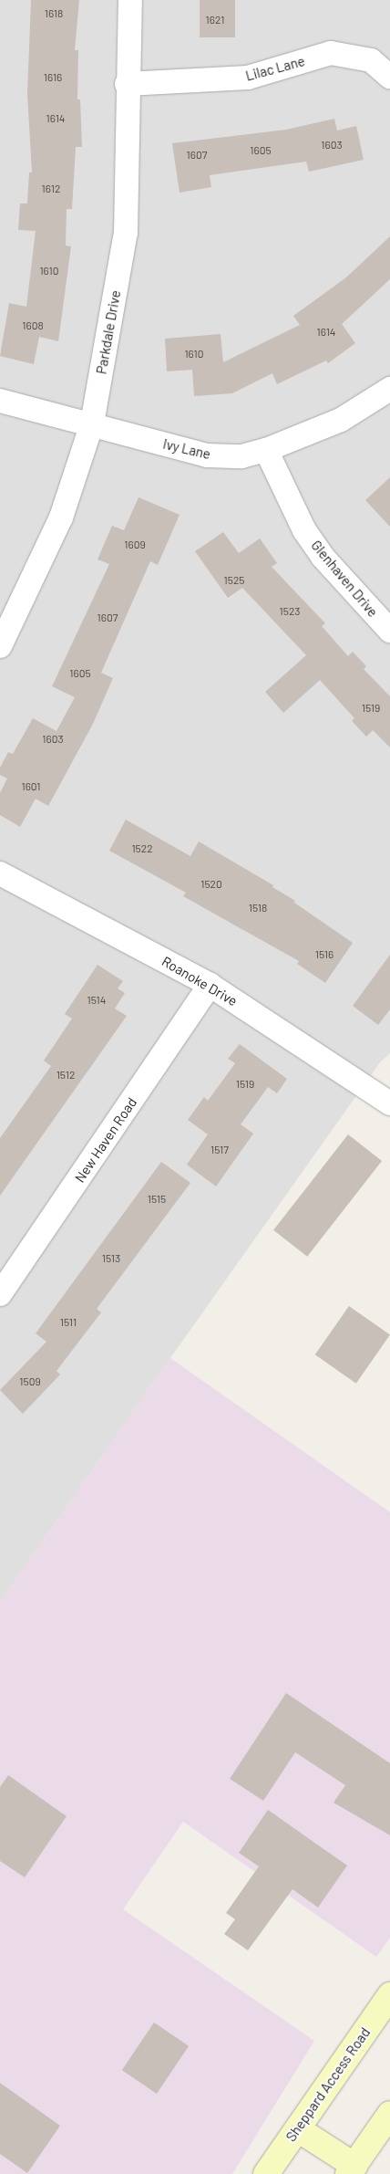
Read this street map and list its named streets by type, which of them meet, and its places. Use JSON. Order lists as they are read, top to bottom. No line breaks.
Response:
{"streets":{"main road":["Sheppard Access Road"],"street":["Lilac Lane","Parkdale Drive","Ivy Lane","Glenhaven Drive","Roanoke Drive","New Haven Road"]},"crossings":[["Lilac Lane","Parkdale Drive"],["Parkdale Drive","Ivy Lane"],["Ivy Lane","Glenhaven Drive"],["Roanoke Drive","New Haven Road"]],"house_numbers":["1618","1621","1616","1614","1603","1605","1607","1612","1610","1608","1614","1610","1609","1525","1523","1607","1605","1519","1603","1601","1522","1520","1518","1516","1514","1512","1519","1517","1515","1513","1511","1509"]}
